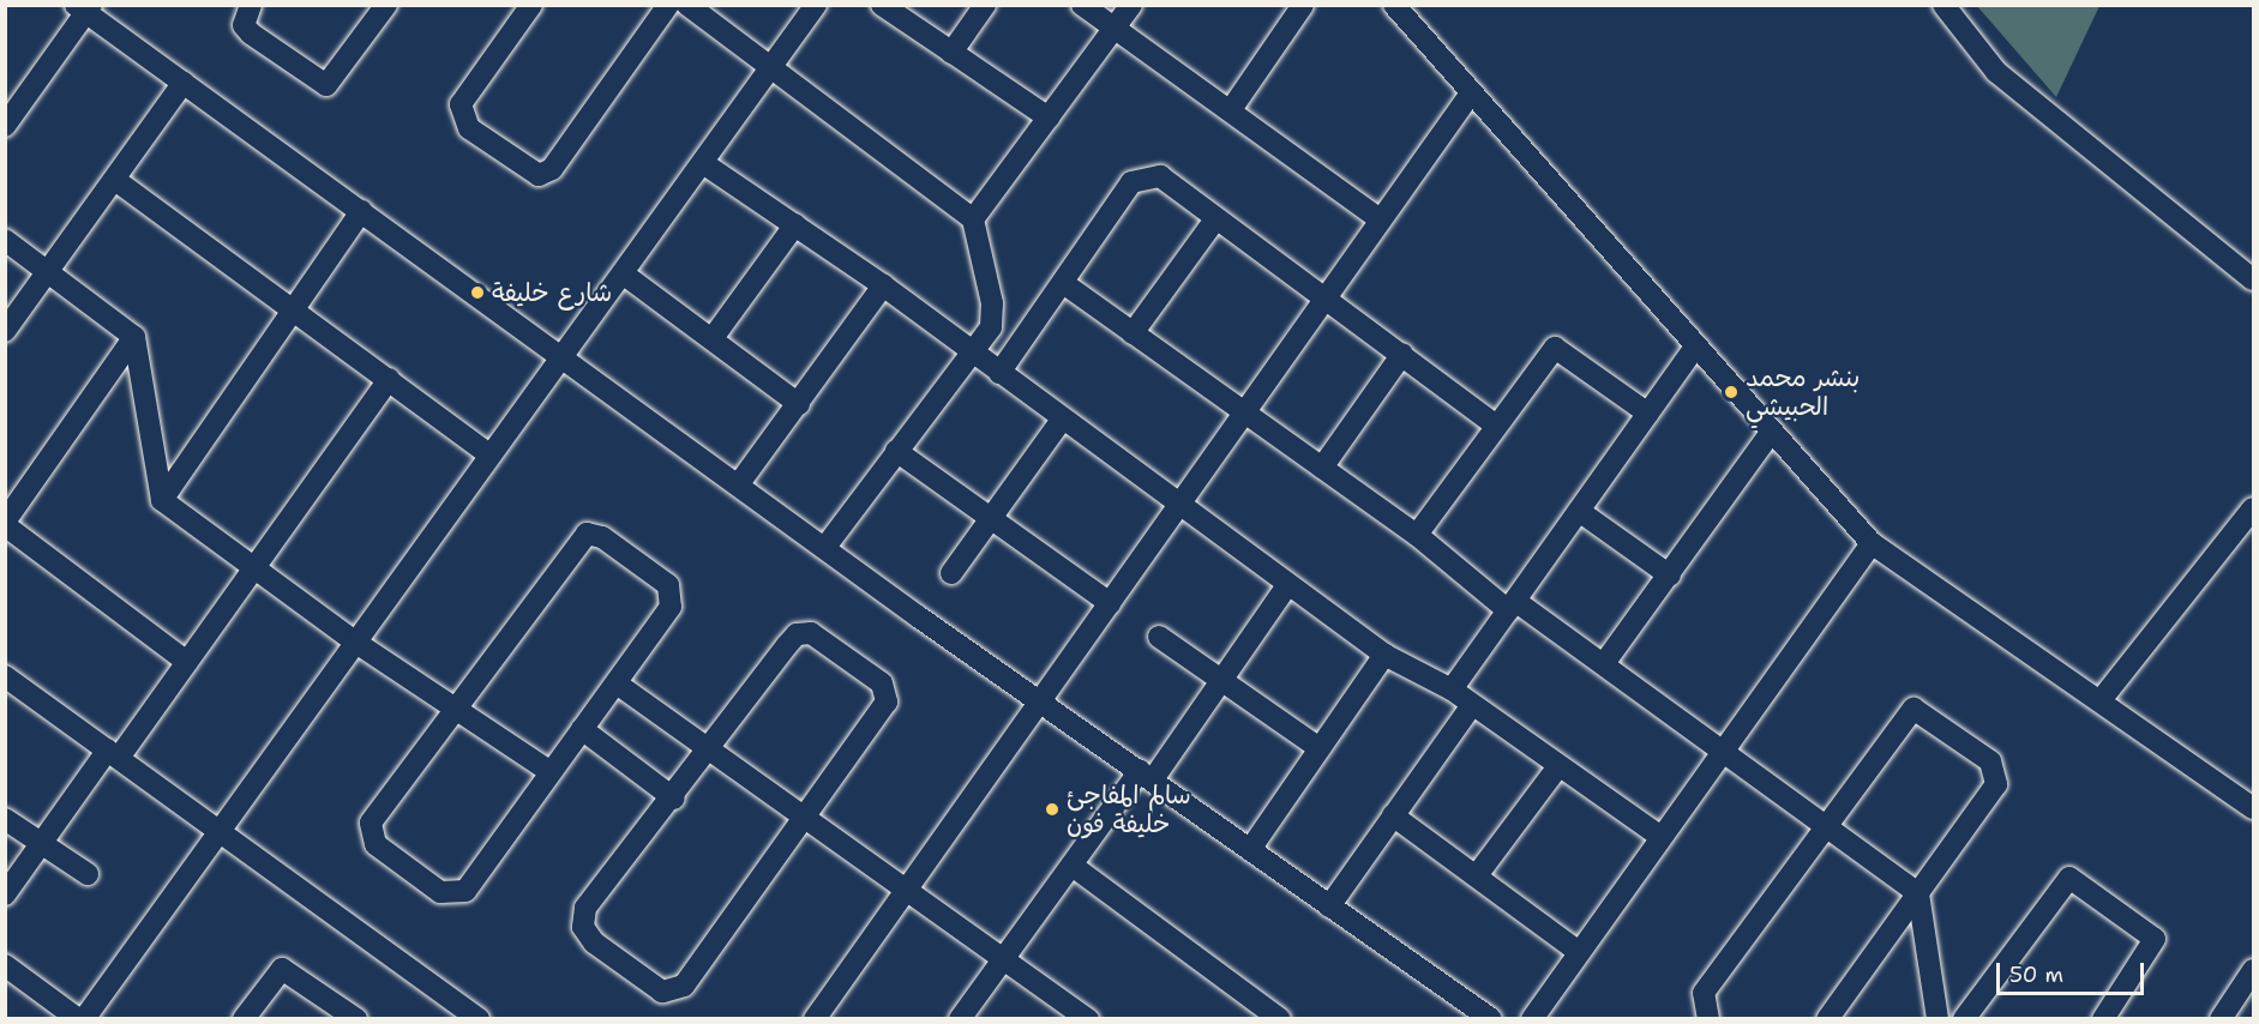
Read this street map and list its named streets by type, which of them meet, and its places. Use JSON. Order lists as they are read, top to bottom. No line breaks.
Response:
{"places":["شارع خليفة","بنشر محمد الحبيشي","سالم المفاجئ خليفة فون"],"scale_bar":"50 m"}
